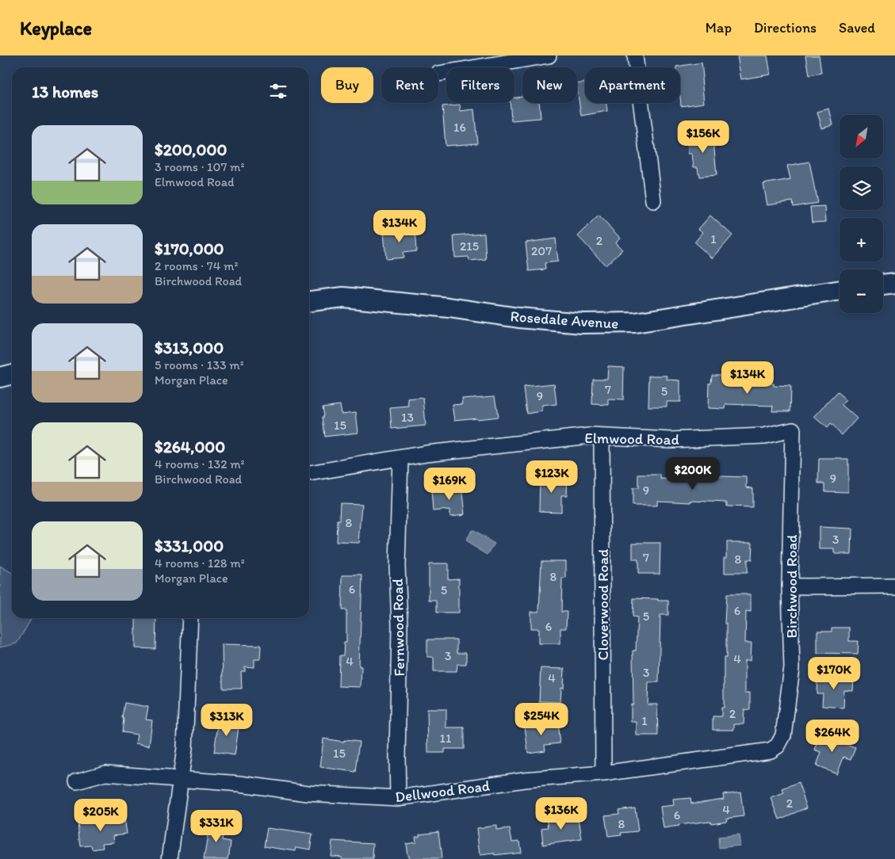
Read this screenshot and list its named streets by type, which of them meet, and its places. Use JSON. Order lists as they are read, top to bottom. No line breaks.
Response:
{"streets":{"street":["Rosedale Avenue","Elmwood Road","Birchwood Road","Cloverwood Road","Fernwood Road","Dellwood Road"]},"crossings":[["Elmwood Road","Birchwood Road"],["Elmwood Road","Cloverwood Road"],["Elmwood Road","Fernwood Road"],["Birchwood Road","Dellwood Road"],["Cloverwood Road","Dellwood Road"],["Fernwood Road","Dellwood Road"]],"house_numbers":["16","1","2","215","207","7","5","9","13","15","9","9","8","3","7","8","8","6","5","6","5","6","3","4","4","3","4","2","1","11","15","2","4","6","8"],"north":"bottom left","page":{"header":"Keyplace","nav":["Map","Directions","Saved"],"chip":["Buy","Rent","Filters","New","Apartment"],"heading":"13 homes","map_buttons":["+","−"],"list":[{"name":"$200,000","note":"3 rooms · 107 m² · Elmwood Road"},{"name":"$170,000","note":"2 rooms · 74 m² · Birchwood Road"},{"name":"$313,000","note":"5 rooms · 133 m² · Morgan Place"},{"name":"$264,000","note":"4 rooms · 132 m² · Birchwood Road"},{"name":"$331,000","note":"4 rooms · 128 m² · Morgan Place"}],"price":["$156K","$134K","$134K","$200K","$123K","$169K","$170K","$254K","$313K","$264K","$136K","$205K","$331K"]}}
